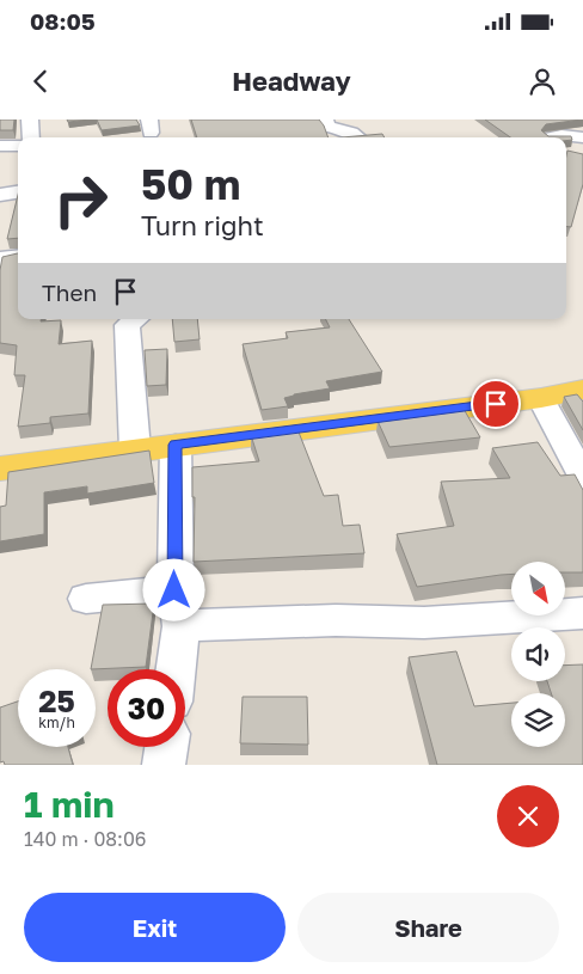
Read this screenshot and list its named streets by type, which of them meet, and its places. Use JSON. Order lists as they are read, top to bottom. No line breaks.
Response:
{"north":"bottom right","page":{"status":"08:05","header":"Headway","turn":["50 m","Turn right"],"then":"Then","speed":"25 km/h","limit":"30","heading":["1 min","140 m · 08:06"],"buttons":["Exit","Share"]}}
